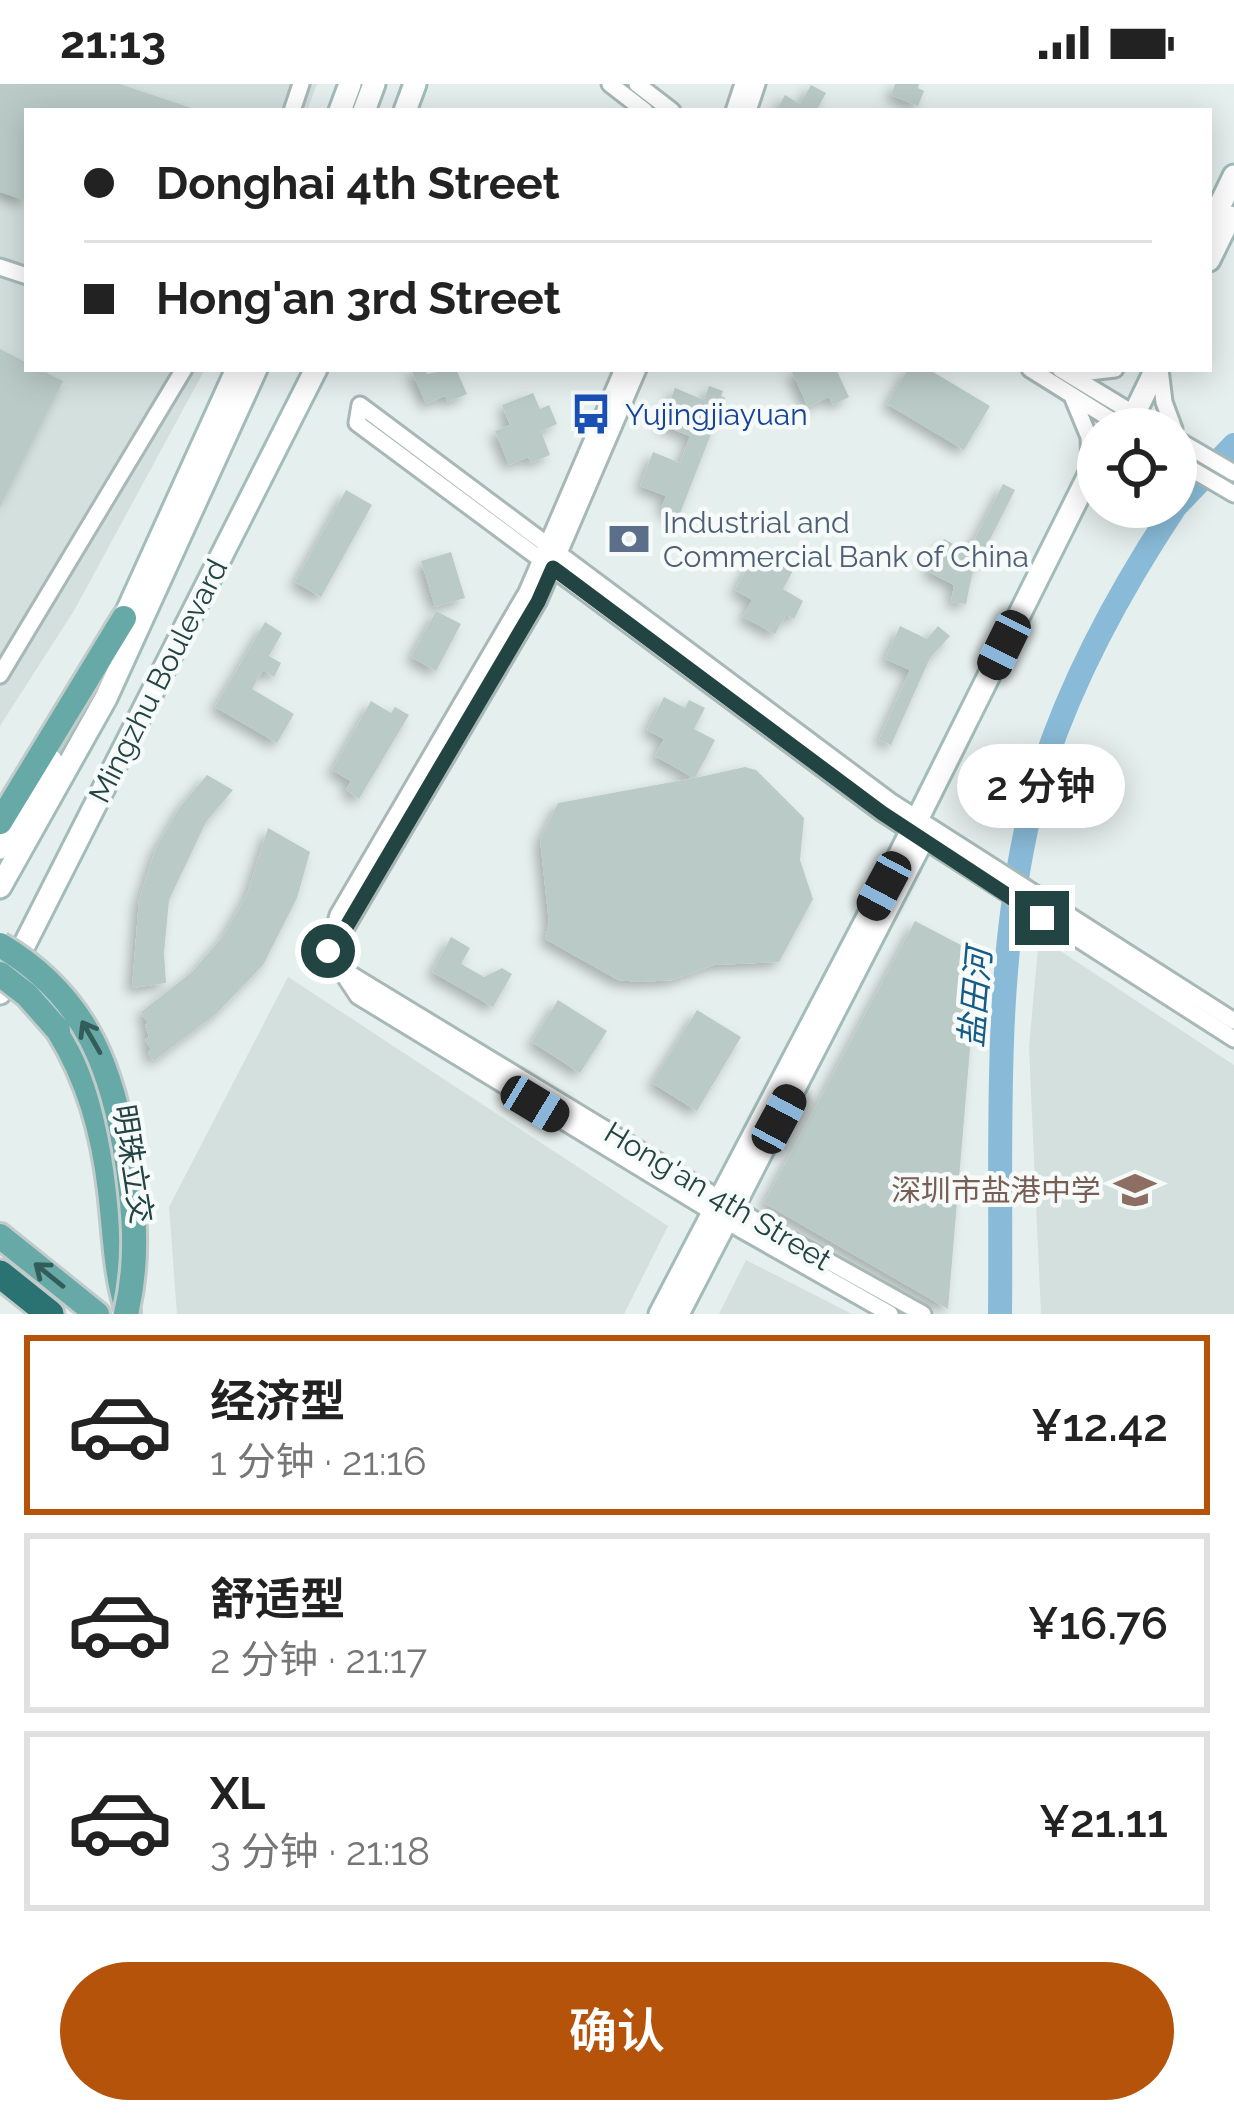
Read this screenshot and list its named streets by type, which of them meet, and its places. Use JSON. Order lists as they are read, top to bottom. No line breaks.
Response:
{"streets":{"main road":["明珠立交"],"street":["Mingzhu Boulevard","Hong'an 4th Street"]},"water":["盐田河"],"places":{"bus stop":["Yujingjiayuan"],"bank":["Industrial and Commercial Bank of China"],"school or university":["深圳市盐港中学"]},"page":{"status":"21:13","banner":["Donghai 4th Street","Hong'an 3rd Street"],"bubble":"2 分钟","list":[{"name":"经济型","note":"1 分钟 · 21:16","value":"¥12.42"},{"name":"舒适型","note":"2 分钟 · 21:17","value":"¥16.76"},{"name":"XL","note":"3 分钟 · 21:18","value":"¥21.11"}],"buttons":"确认"}}
